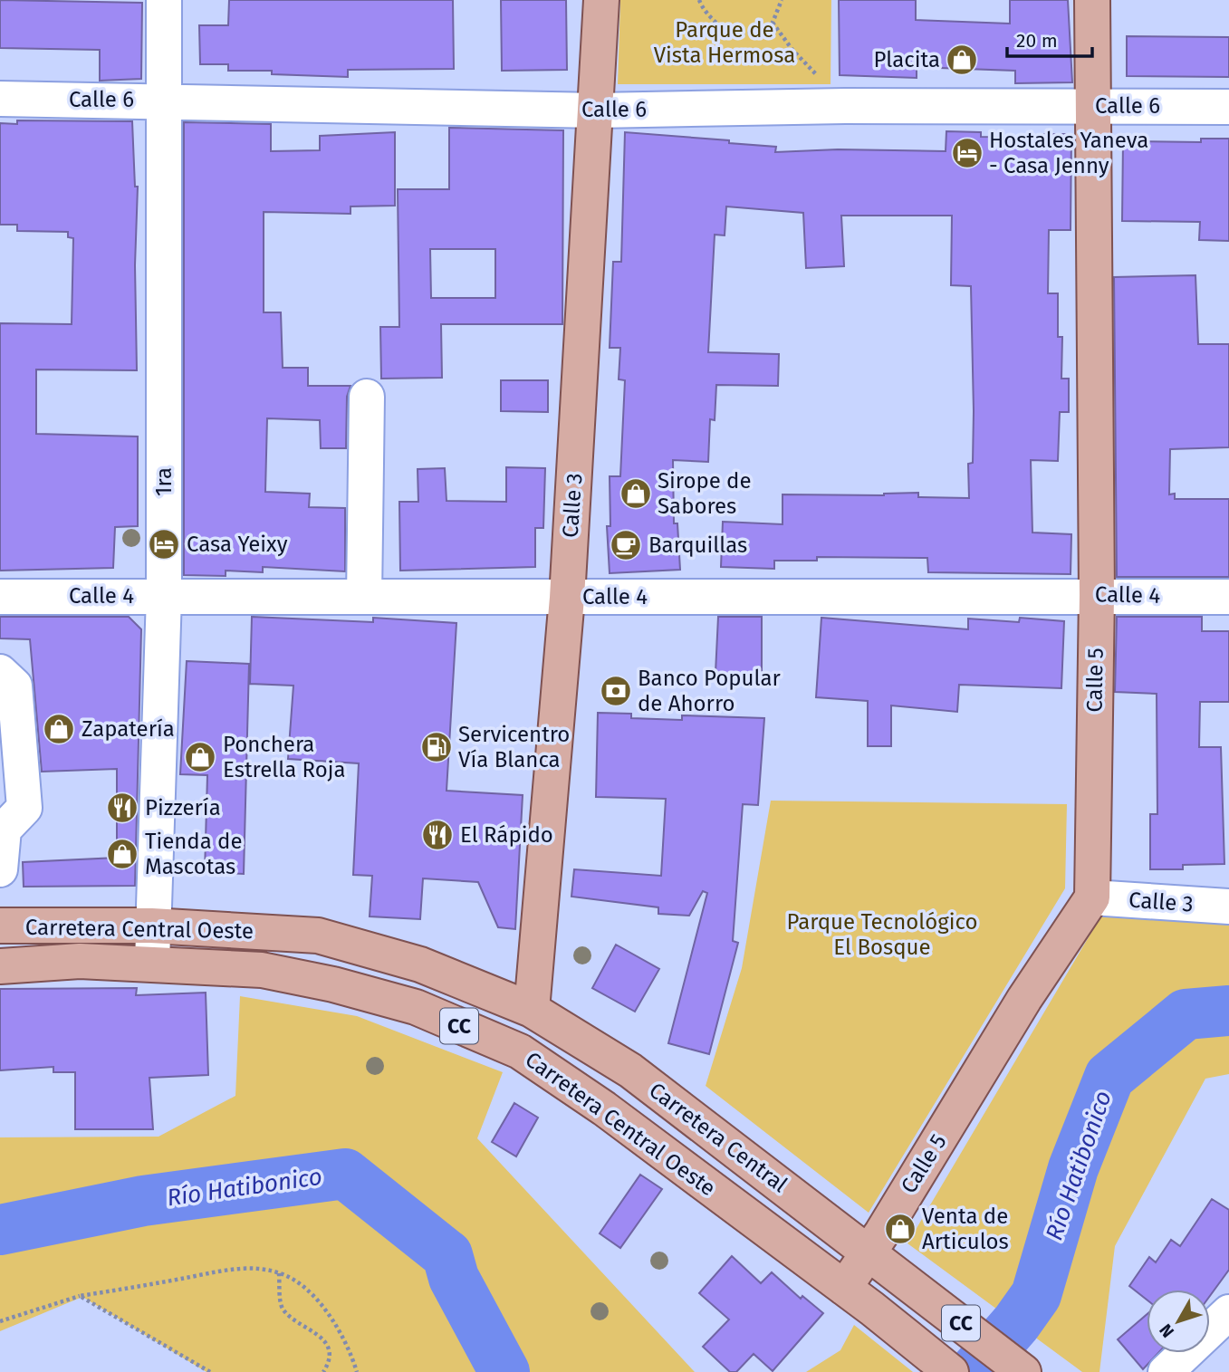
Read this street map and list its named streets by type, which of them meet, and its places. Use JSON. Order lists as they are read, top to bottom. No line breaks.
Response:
{"streets":{"main road":["Calle 3","Calle 5","Carretera Central Oeste","CC","Carretera Central"],"street":["Calle 6","1ra","Calle 4"]},"crossings":[["Calle 6","1ra"],["Calle 6","Calle 3"],["Calle 6","Calle 5"],["1ra","Calle 4"],["1ra","Carretera Central Oeste"],["Calle 3","Calle 4"],["Calle 3","Calle 5"],["Calle 3","Carretera Central Oeste"],["Calle 3","Carretera Central"],["Calle 4","Calle 5"],["Calle 5","Carretera Central Oeste"],["Calle 5","CC"],["Calle 5","Carretera Central"],["Carretera Central Oeste","CC"],["Carretera Central Oeste","Carretera Central"]],"water":["Río Hatibonico"],"parks":["Parque de Vista Hermosa","Parque Tecnológico El Bosque"],"places":{"shop":["Placita","Sirope de Sabores","Zapatería","Ponchera Estrella Roja","Tienda de Mascotas","Venta de Articulos"],"hotel":["Hostales Yaneva - Casa Jenny","Casa Yeixy"],"cafe":["Barquillas"],"bank":["Banco Popular de Ahorro"],"fuel station":["Servicentro Vía Blanca"],"restaurant":["Pizzería","El Rápido"]},"scale_bar":"20 m","north":"bottom left"}
